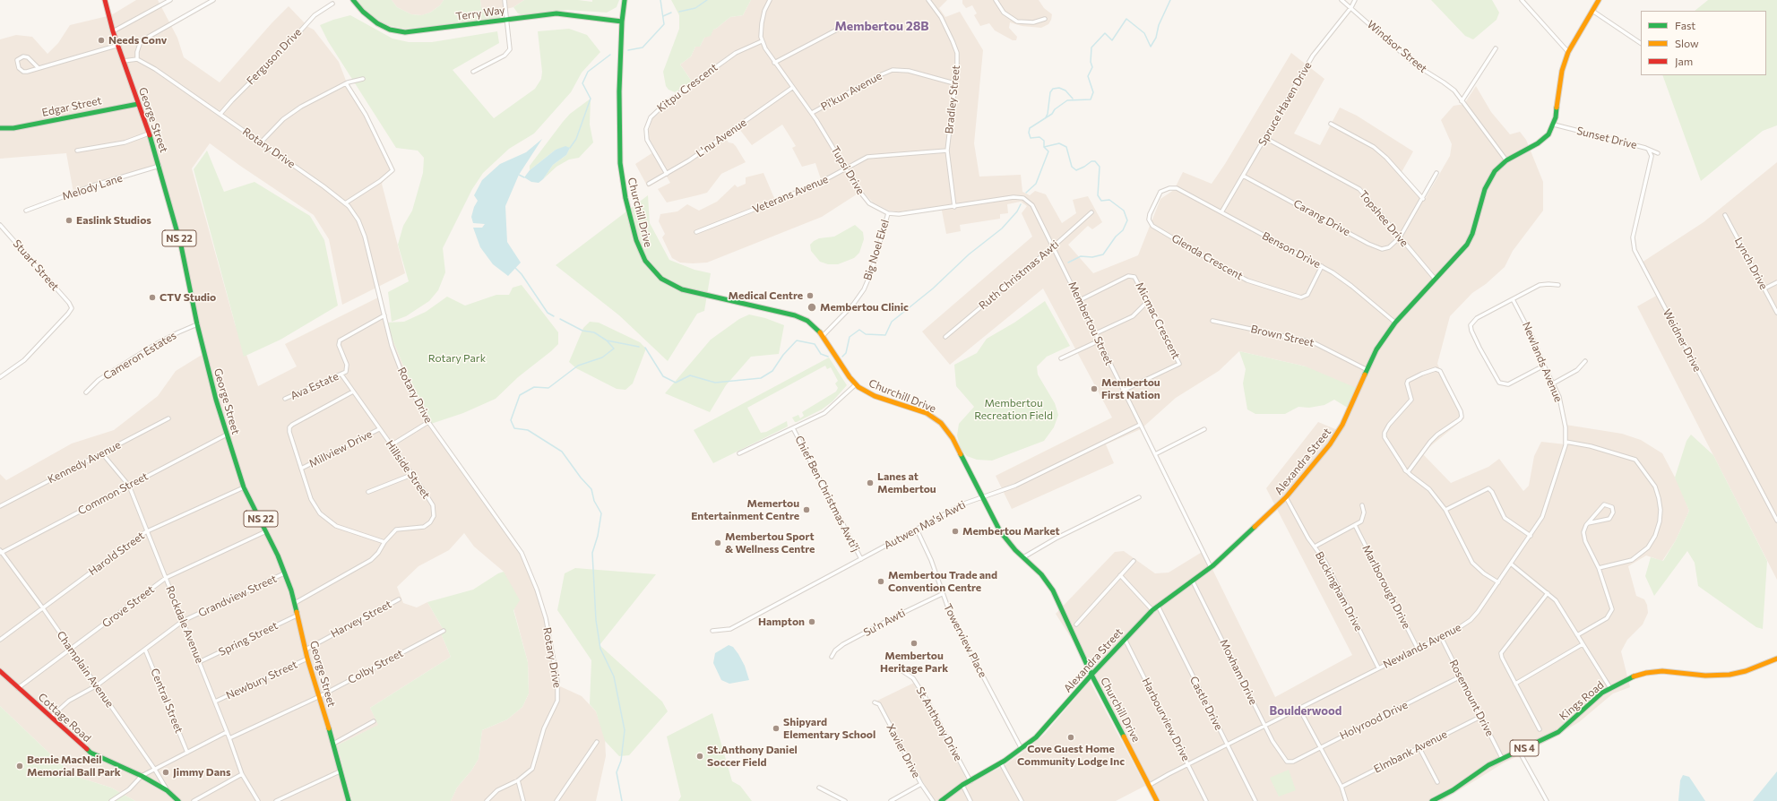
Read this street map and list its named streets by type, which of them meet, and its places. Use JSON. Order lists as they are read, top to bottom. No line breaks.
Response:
{"streets":{"main road":["Terry Way","Edgar Street","George Street","Churchill Drive","NS 22","Alexandra Street","Kings Road","Cottage Road","NS 4"],"street":["Windsor Street","Ferguson Drive","Kitpu Crescent","Pi'kun Avenue","Bradley Street","Spruce Haven Drive","L'nu Avenue","Sunset Drive","Rotary Drive","Tupsi Drive","Melody Lane","Veterans Avenue","Carang Drive","Topshee Drive","Big Noel Ekel","Benson Drive","Glenda Crescent","Lynch Drive","Stuart Street","Ruth Christmas Awti","Micmac Crescent","Membertou Street","Brown Street","Weidner Drive","Cameron Estates","Newlands Avenue","Ava Estate","Millview Drive","Kennedy Avenue","Hillside Street","Common Street","Chief Ben Christmas Awti'j","Autwen Ma'sl Awti","Harold Street","Marlborough Drive","Buckingham Drive","Grandview Street","Grove Street","Harvey Street","Su'n Awti","Rockdale Avenue","Spring Street","Towerview Place","Colby Street","Champlain Avenue","Moxham Drive","Newbury Street","Rosemount Drive","Central Street","Castle Drive","Harbourview Drive","Holyrood Drive","St Anthony Drive","Xavier Drive","Elmbank Avenue"]},"crossings":[["Terry Way","Churchill Drive"],["Windsor Street","Spruce Haven Drive"],["Windsor Street","Alexandra Street"],["Ferguson Drive","Rotary Drive"],["Kitpu Crescent","L'nu Avenue"],["Kitpu Crescent","Tupsi Drive"],["Pi'kun Avenue","Bradley Street"],["Pi'kun Avenue","Tupsi Drive"],["Bradley Street","Tupsi Drive"],["Bradley Street","Veterans Avenue"],["Spruce Haven Drive","Carang Drive"],["Spruce Haven Drive","Topshee Drive"],["Spruce Haven Drive","Benson Drive"],["Edgar Street","George Street"],["George Street","Melody Lane"],["George Street","Cameron Estates"],["George Street","Hillside Street"],["George Street","Common Street"],["George Street","Harold Street"],["George Street","Grandview Street"],["George Street","Grove Street"],["George Street","Harvey Street"],["George Street","Spring Street"],["George Street","Colby Street"],["George Street","Newbury Street"],["L'nu Avenue","Tupsi Drive"],["Sunset Drive","Weidner Drive"],["Sunset Drive","Alexandra Street"],["Rotary Drive","Ava Estate"],["Tupsi Drive","Veterans Avenue"],["Tupsi Drive","Big Noel Ekel"],["Tupsi Drive","Membertou Street"],["Churchill Drive","Big Noel Ekel"],["Churchill Drive","Newlands Avenue"],["Churchill Drive","Alexandra Street"],["Churchill Drive","Autwen Ma'sl Awti"],["Carang Drive","Topshee Drive"],["Topshee Drive","Alexandra Street"],["Benson Drive","Glenda Crescent"],["Benson Drive","Alexandra Street"],["Ruth Christmas Awti","Membertou Street"],["Micmac Crescent","Membertou Street"],["Membertou Street","Alexandra Street"],["Membertou Street","Autwen Ma'sl Awti"],["Brown Street","Alexandra Street"],["Newlands Avenue","Marlborough Drive"],["Newlands Avenue","Buckingham Drive"],["Newlands Avenue","Moxham Drive"],["Newlands Avenue","Rosemount Drive"],["Newlands Avenue","Castle Drive"],["Newlands Avenue","Harbourview Drive"],["Ava Estate","Hillside Street"],["Millview Drive","Hillside Street"],["Alexandra Street","Buckingham Drive"],["Alexandra Street","Towerview Place"],["Alexandra Street","Moxham Drive"],["Alexandra Street","Castle Drive"],["Alexandra Street","Harbourview Drive"],["Alexandra Street","St Anthony Drive"],["Kennedy Avenue","Rockdale Avenue"],["Common Street","Rockdale Avenue"],["Common Street","Champlain Avenue"],["Chief Ben Christmas Awti'j","Autwen Ma'sl Awti"],["Autwen Ma'sl Awti","Towerview Place"],["Harold Street","Rockdale Avenue"],["Harold Street","Champlain Avenue"],["Grandview Street","Rockdale Avenue"],["Grandview Street","Champlain Avenue"],["Grandview Street","Central Street"],["Grandview Street","Cottage Road"],["Grove Street","Rockdale Avenue"],["Grove Street","Champlain Avenue"],["Grove Street","Cottage Road"],["Su'n Awti","Towerview Place"],["Rockdale Avenue","Spring Street"],["Rockdale Avenue","Colby Street"],["Rockdale Avenue","Newbury Street"],["Champlain Avenue","Cottage Road"],["Moxham Drive","Holyrood Drive"],["Rosemount Drive","Kings Road"],["Rosemount Drive","Holyrood Drive"],["Rosemount Drive","Elmbank Avenue"]],"districts":["Membertou 28B","Boulderwood"],"parks":["Rotary Park","Membertou Recreation Field"],"places":["Needs Conv","Easlink Studios","Medical Centre","CTV Studio","Membertou Clinic","Membertou First Nation","Lanes at Membertou","Memertou Entertainment Centre","Membertou Market","Membertou Sport & Wellness Centre","Membertou Trade and Convention Centre","Hampton","Membertou Heritage Park","Shipyard Elementary School","Cove Guest Home Community Lodge Inc","St.Anthony Daniel Soccer Field","Bernie MacNeil Memorial Ball Park","Jimmy Dans"],"legend":["Fast","Slow","Jam"]}
